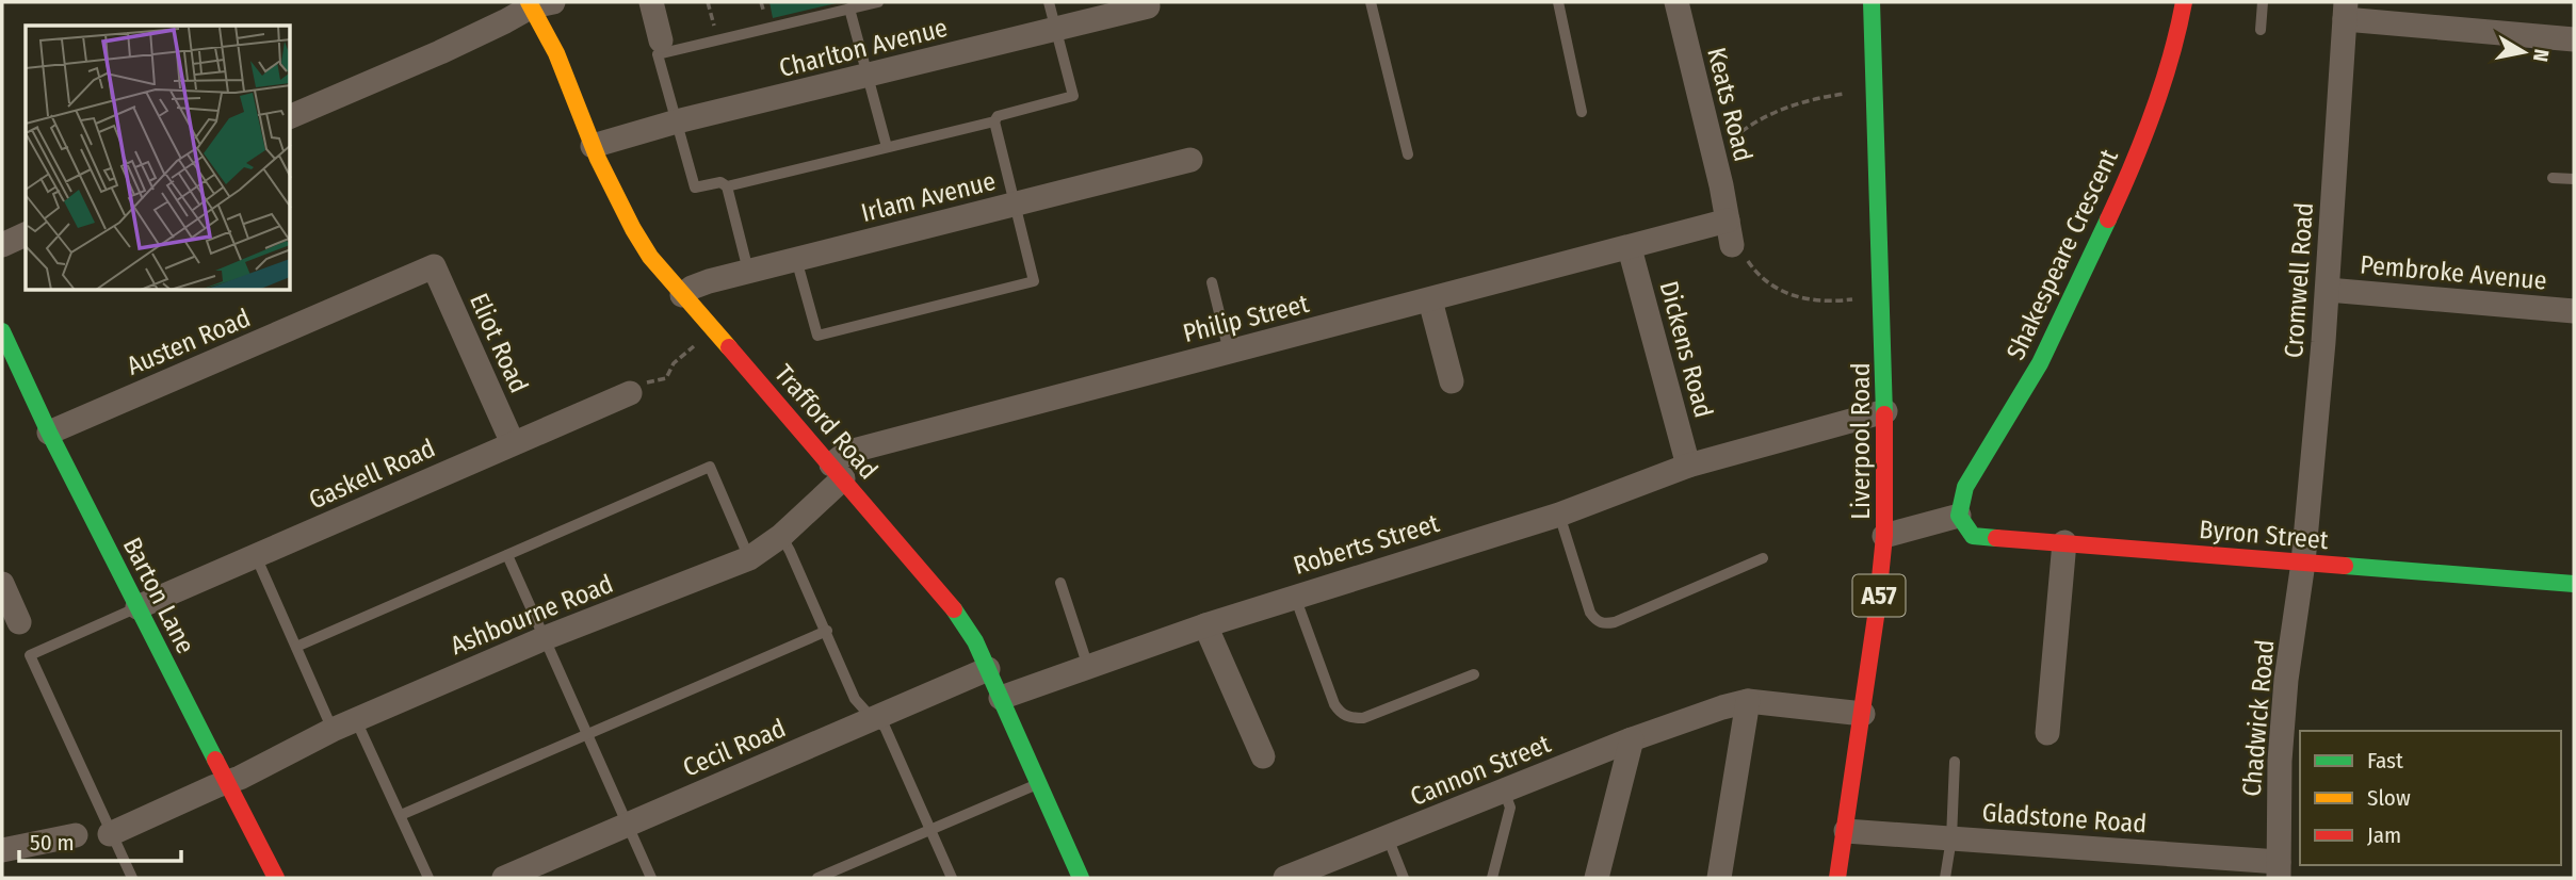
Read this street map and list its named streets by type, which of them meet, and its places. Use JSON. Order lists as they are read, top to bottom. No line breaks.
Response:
{"streets":{"street":["Charlton Avenue","Keats Road","Irlam Avenue","Shakespeare Crescent","Pembroke Avenue","Cromwell Road","Philip Street","Austen Road","Eliot Road","Dickens Road","Trafford Road","Liverpool Road","Gaskell Road","Byron Street","Roberts Street","Barton Lane","A57","Ashbourne Road","Chadwick Road","Cecil Road","Cannon Street","Gladstone Road"]},"crossings":[["Charlton Avenue","Trafford Road"],["Keats Road","Philip Street"],["Irlam Avenue","Trafford Road"],["Shakespeare Crescent","Byron Street"],["Pembroke Avenue","Cromwell Road"],["Cromwell Road","Byron Street"],["Cromwell Road","Chadwick Road"],["Philip Street","Dickens Road"],["Philip Street","Trafford Road"],["Philip Street","Ashbourne Road"],["Austen Road","Eliot Road"],["Austen Road","Barton Lane"],["Eliot Road","Gaskell Road"],["Dickens Road","Roberts Street"],["Trafford Road","Roberts Street"],["Trafford Road","Ashbourne Road"],["Trafford Road","Cecil Road"],["Liverpool Road","Roberts Street"],["Liverpool Road","Gladstone Road"],["Gaskell Road","Barton Lane"],["Byron Street","Chadwick Road"],["Barton Lane","Ashbourne Road"],["Chadwick Road","Gladstone Road"]],"legend":["Fast","Slow","Jam"],"scale_bar":"50 m","north":"right"}
